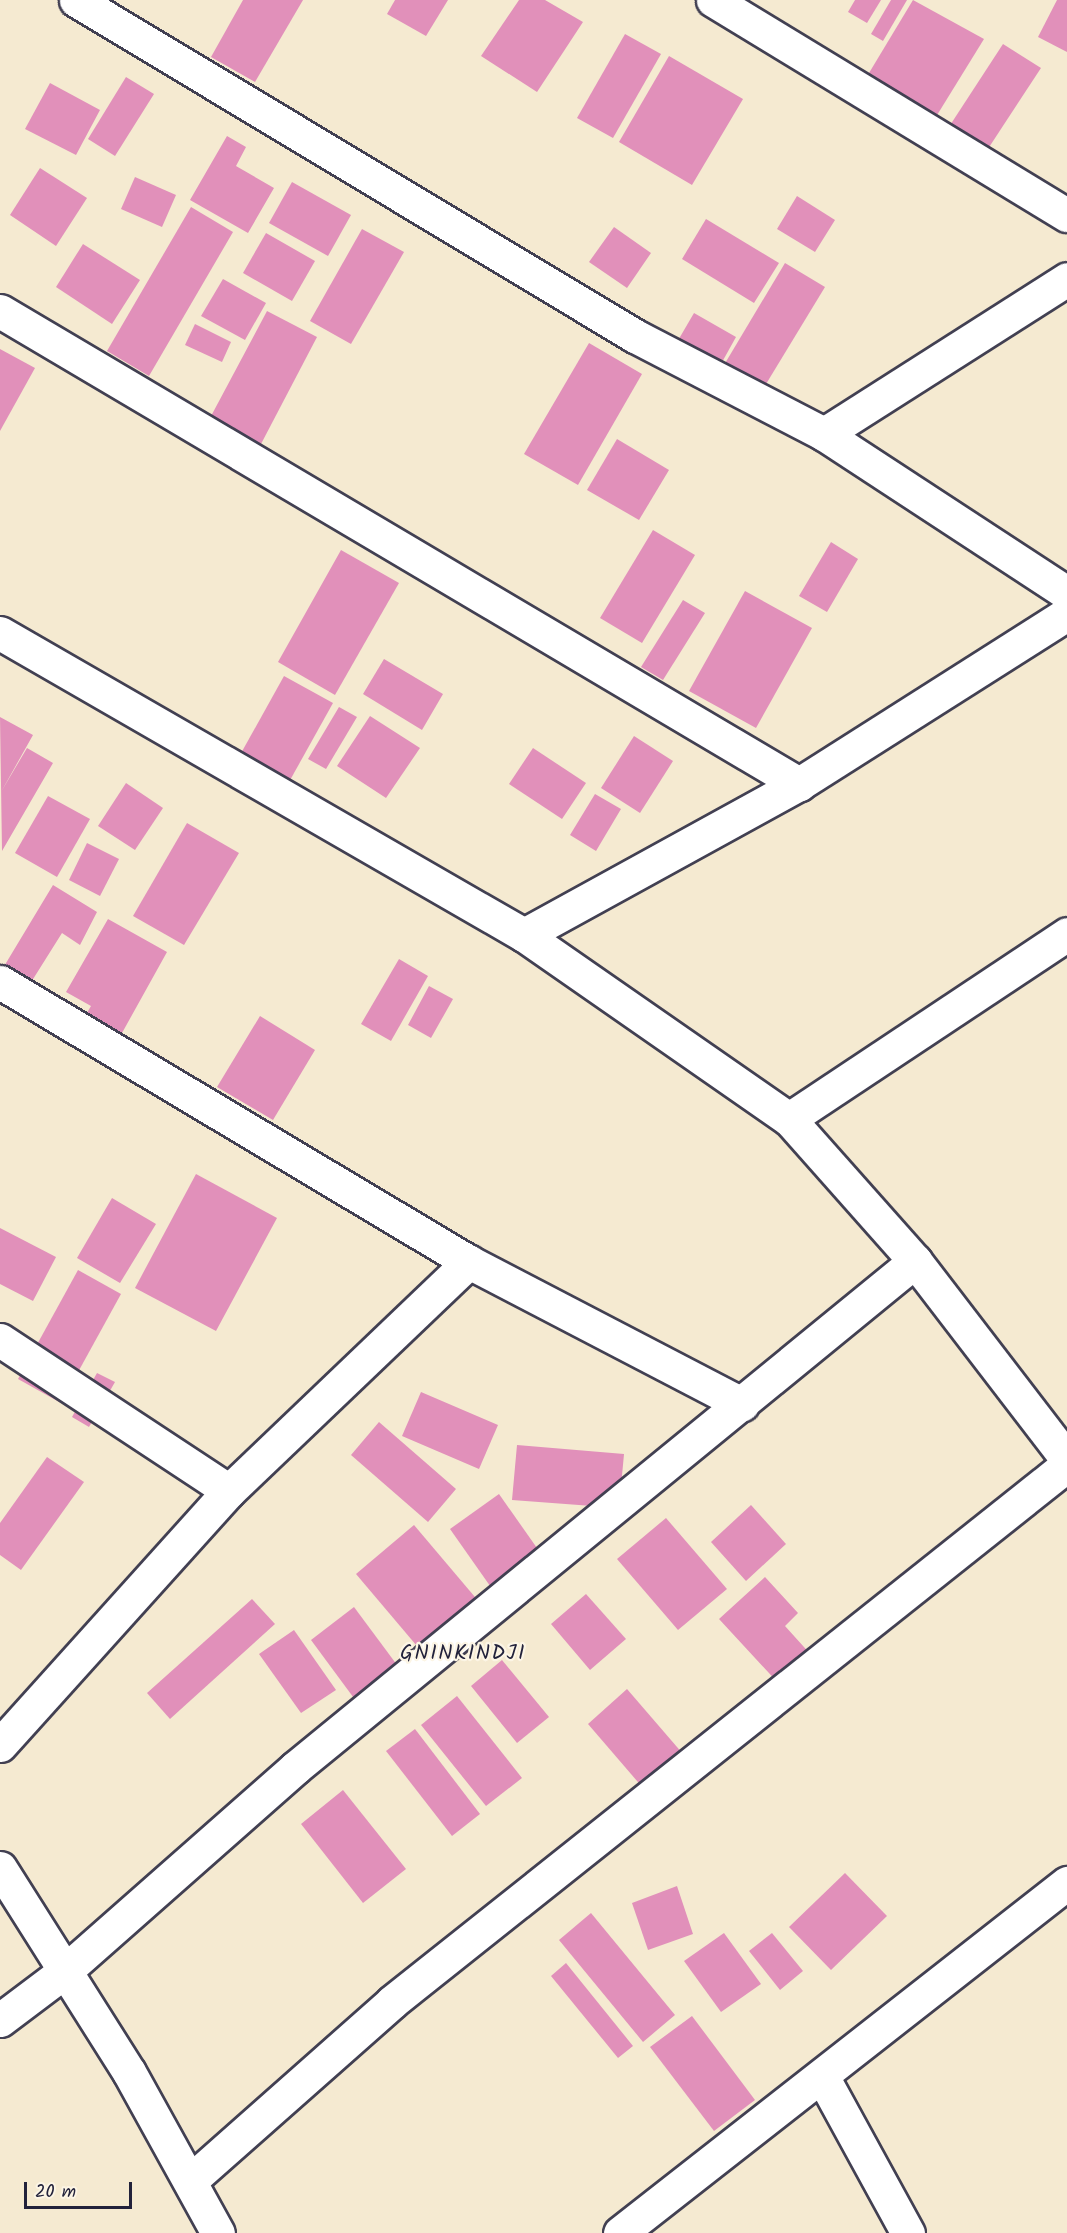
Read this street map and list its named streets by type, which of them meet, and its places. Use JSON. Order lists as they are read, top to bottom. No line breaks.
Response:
{"districts":["GNINKINDJI"],"scale_bar":"20 m"}
